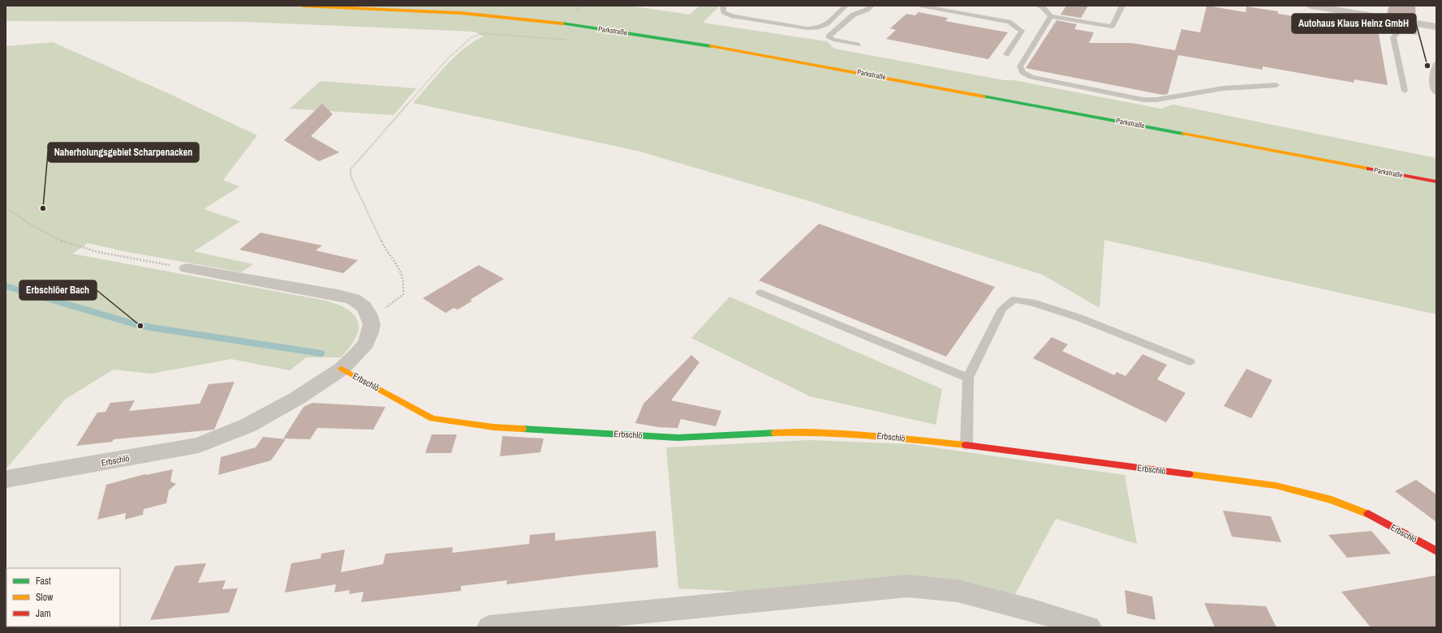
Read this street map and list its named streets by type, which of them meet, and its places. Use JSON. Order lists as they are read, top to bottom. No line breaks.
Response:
{"streets":{"main road":["Parkstraße","Erbschlö"]},"places":["Autohaus Klaus Heinz GmbH","Naherholungsgebiet Scharpenacken","Erbschlöer Bach"],"legend":["Fast","Slow","Jam"]}
